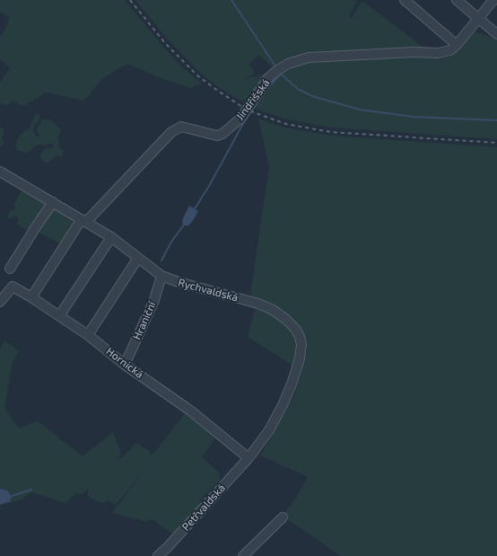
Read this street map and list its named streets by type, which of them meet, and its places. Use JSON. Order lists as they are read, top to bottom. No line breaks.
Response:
{"streets":{"street":["Jindřišská","Rychvaldská","Hraniční","Hornická","Petřvaldská"]},"crossings":[["Jindřišská","Rychvaldská"],["Jindřišská","Hornická"],["Rychvaldská","Hraniční"],["Rychvaldská","Hornická"],["Rychvaldská","Petřvaldská"],["Hraniční","Hornická"],["Hornická","Petřvaldská"]]}
